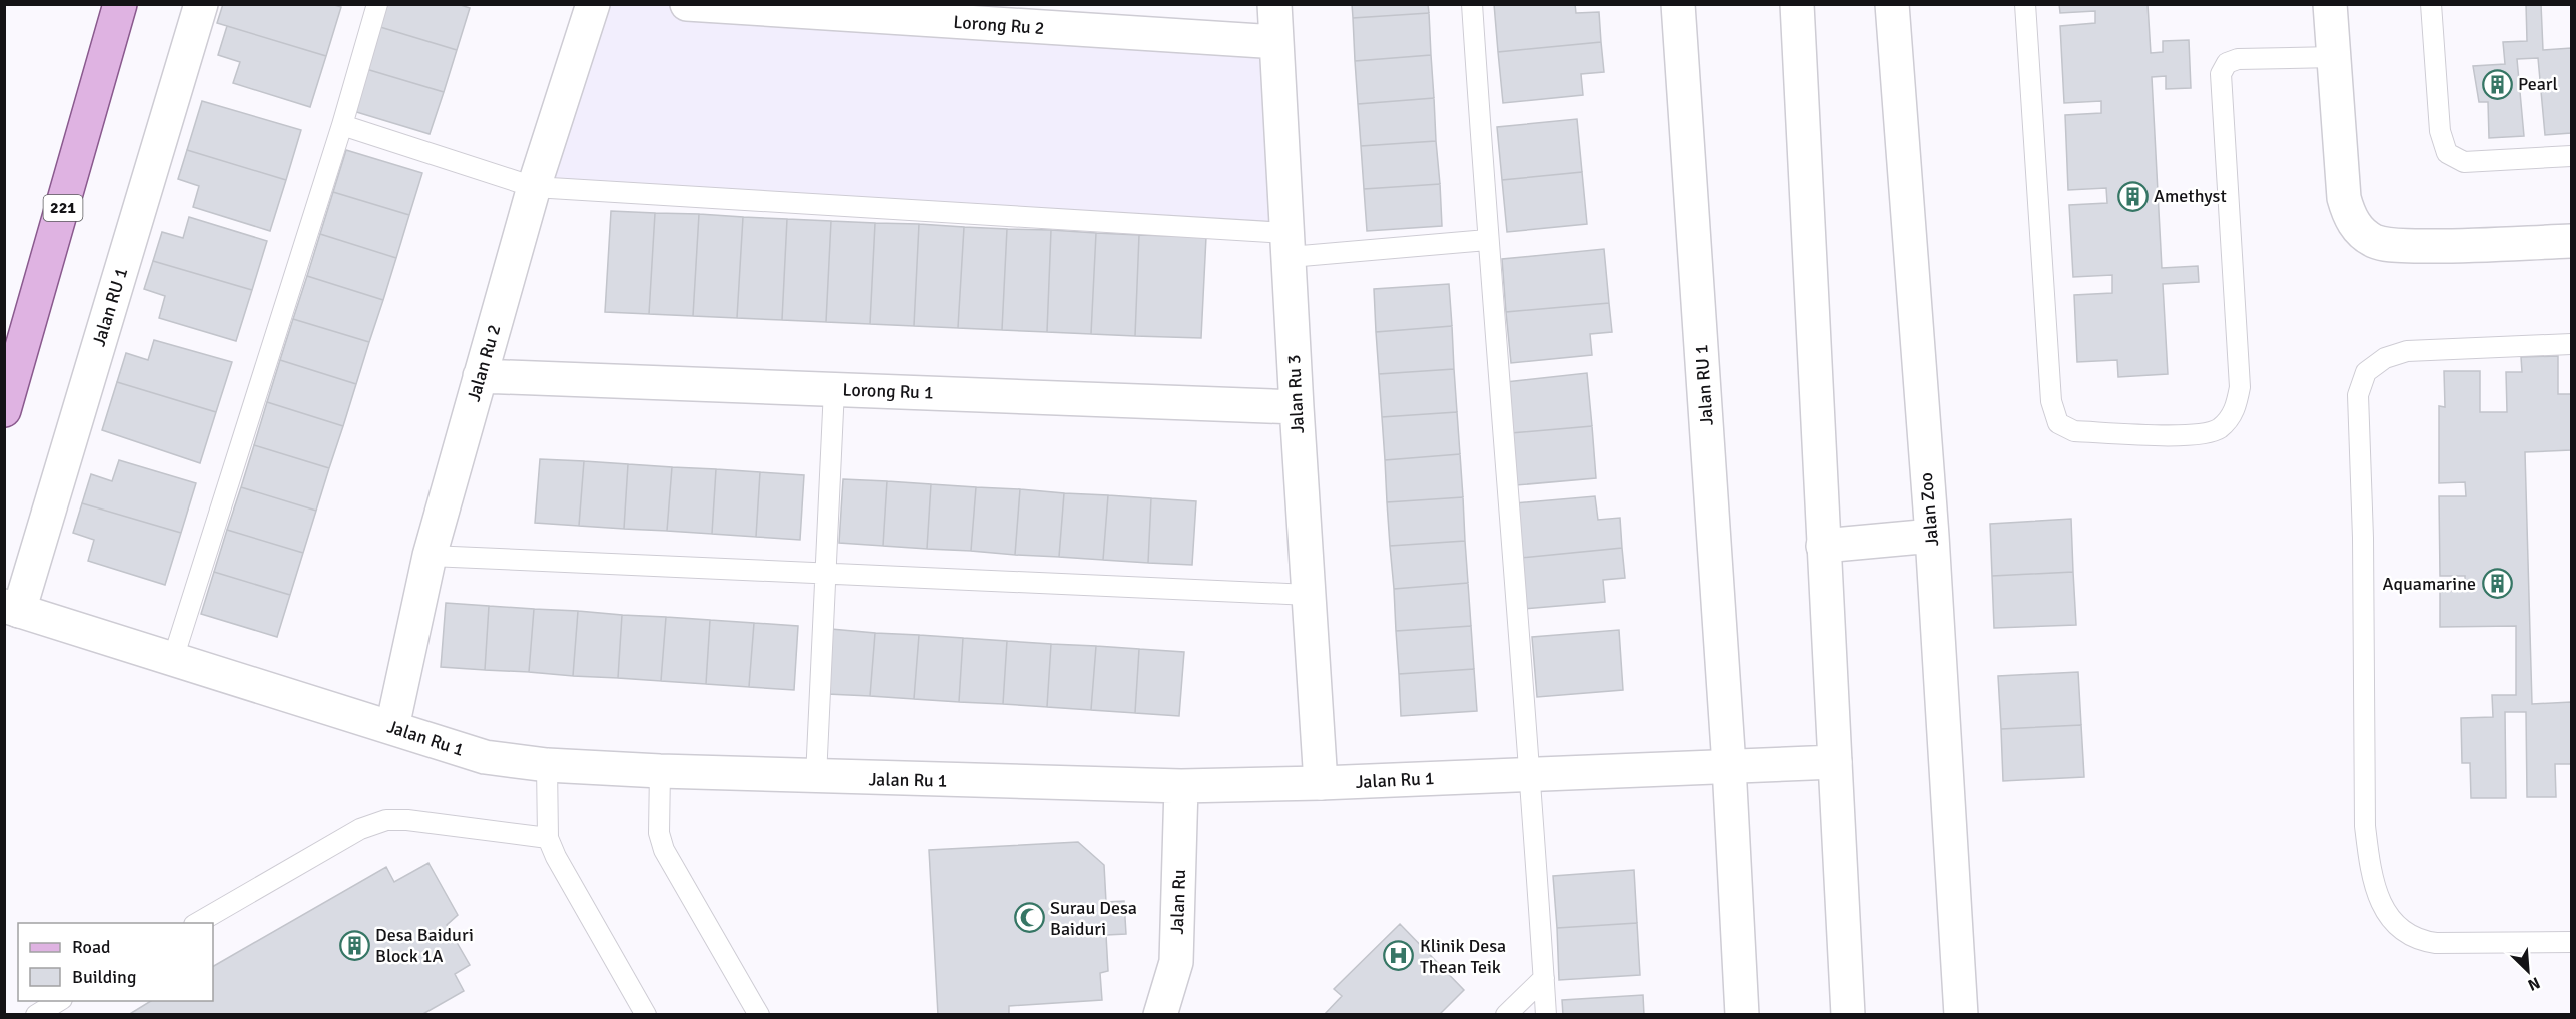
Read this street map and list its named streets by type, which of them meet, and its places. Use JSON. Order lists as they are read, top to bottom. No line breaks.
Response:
{"streets":{"main road":["221"],"street":["Lorong Ru 2","Jalan RU 1","Jalan Ru 2","Lorong Ru 1","Jalan Ru 3","Jalan Zoo","Jalan Ru 1","Jalan Ru"]},"crossings":[["Lorong Ru 2","Jalan Ru 3"],["Jalan RU 1","Jalan Ru 1"],["Jalan Ru 2","Lorong Ru 1"],["Jalan Ru 2","Jalan Ru 1"],["Lorong Ru 1","Jalan Ru 3"],["Jalan Ru 3","Jalan Ru 1"],["Jalan Ru 1","Jalan Ru"]],"places":{"building":["Pearl","Amethyst","Aquamarine","Desa Baiduri Block 1A"],"mosque":["Surau Desa Baiduri"],"hospital":["Klinik Desa Thean Teik"]},"legend":["Road","Building"],"north":"bottom right"}
